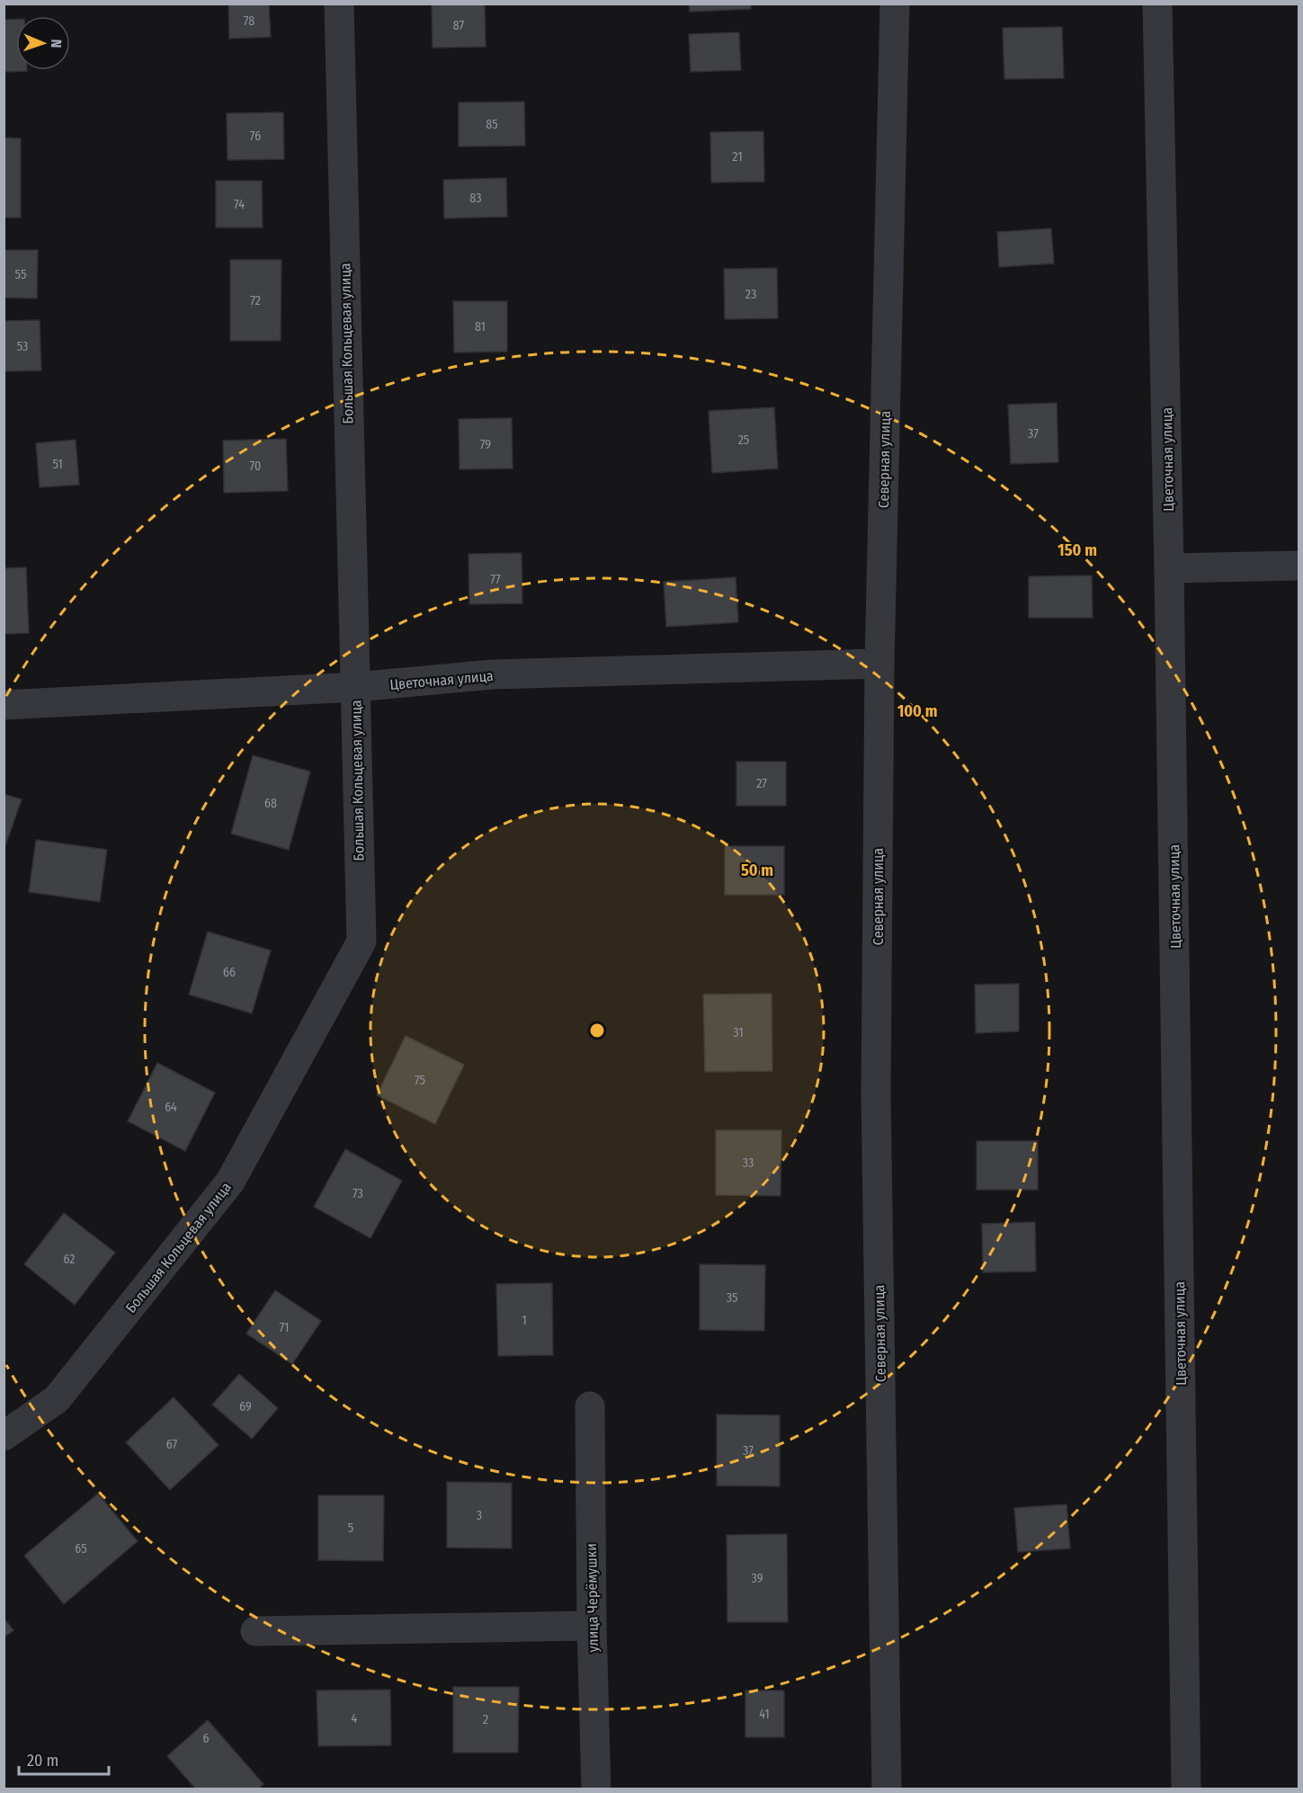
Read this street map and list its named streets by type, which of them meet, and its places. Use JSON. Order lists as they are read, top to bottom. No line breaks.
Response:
{"streets":{"street":["Большая Кольцевая улица","Северная улица","Цветочная улица","улица Черёмушки"]},"crossings":[["Большая Кольцевая улица","Цветочная улица"],["Северная улица","Цветочная улица"]],"house_numbers":["78","87","85","76","21","83","74","55","23","72","81","53","37","25","79","51","70","77","27","68","66","31","75","64","33","73","62","35","1","71","69","67","37","3","5","65","39","41","4","2","6"],"scale_bar":"20 m","north":"right","rings":["150 m","100 m","50 m"]}
